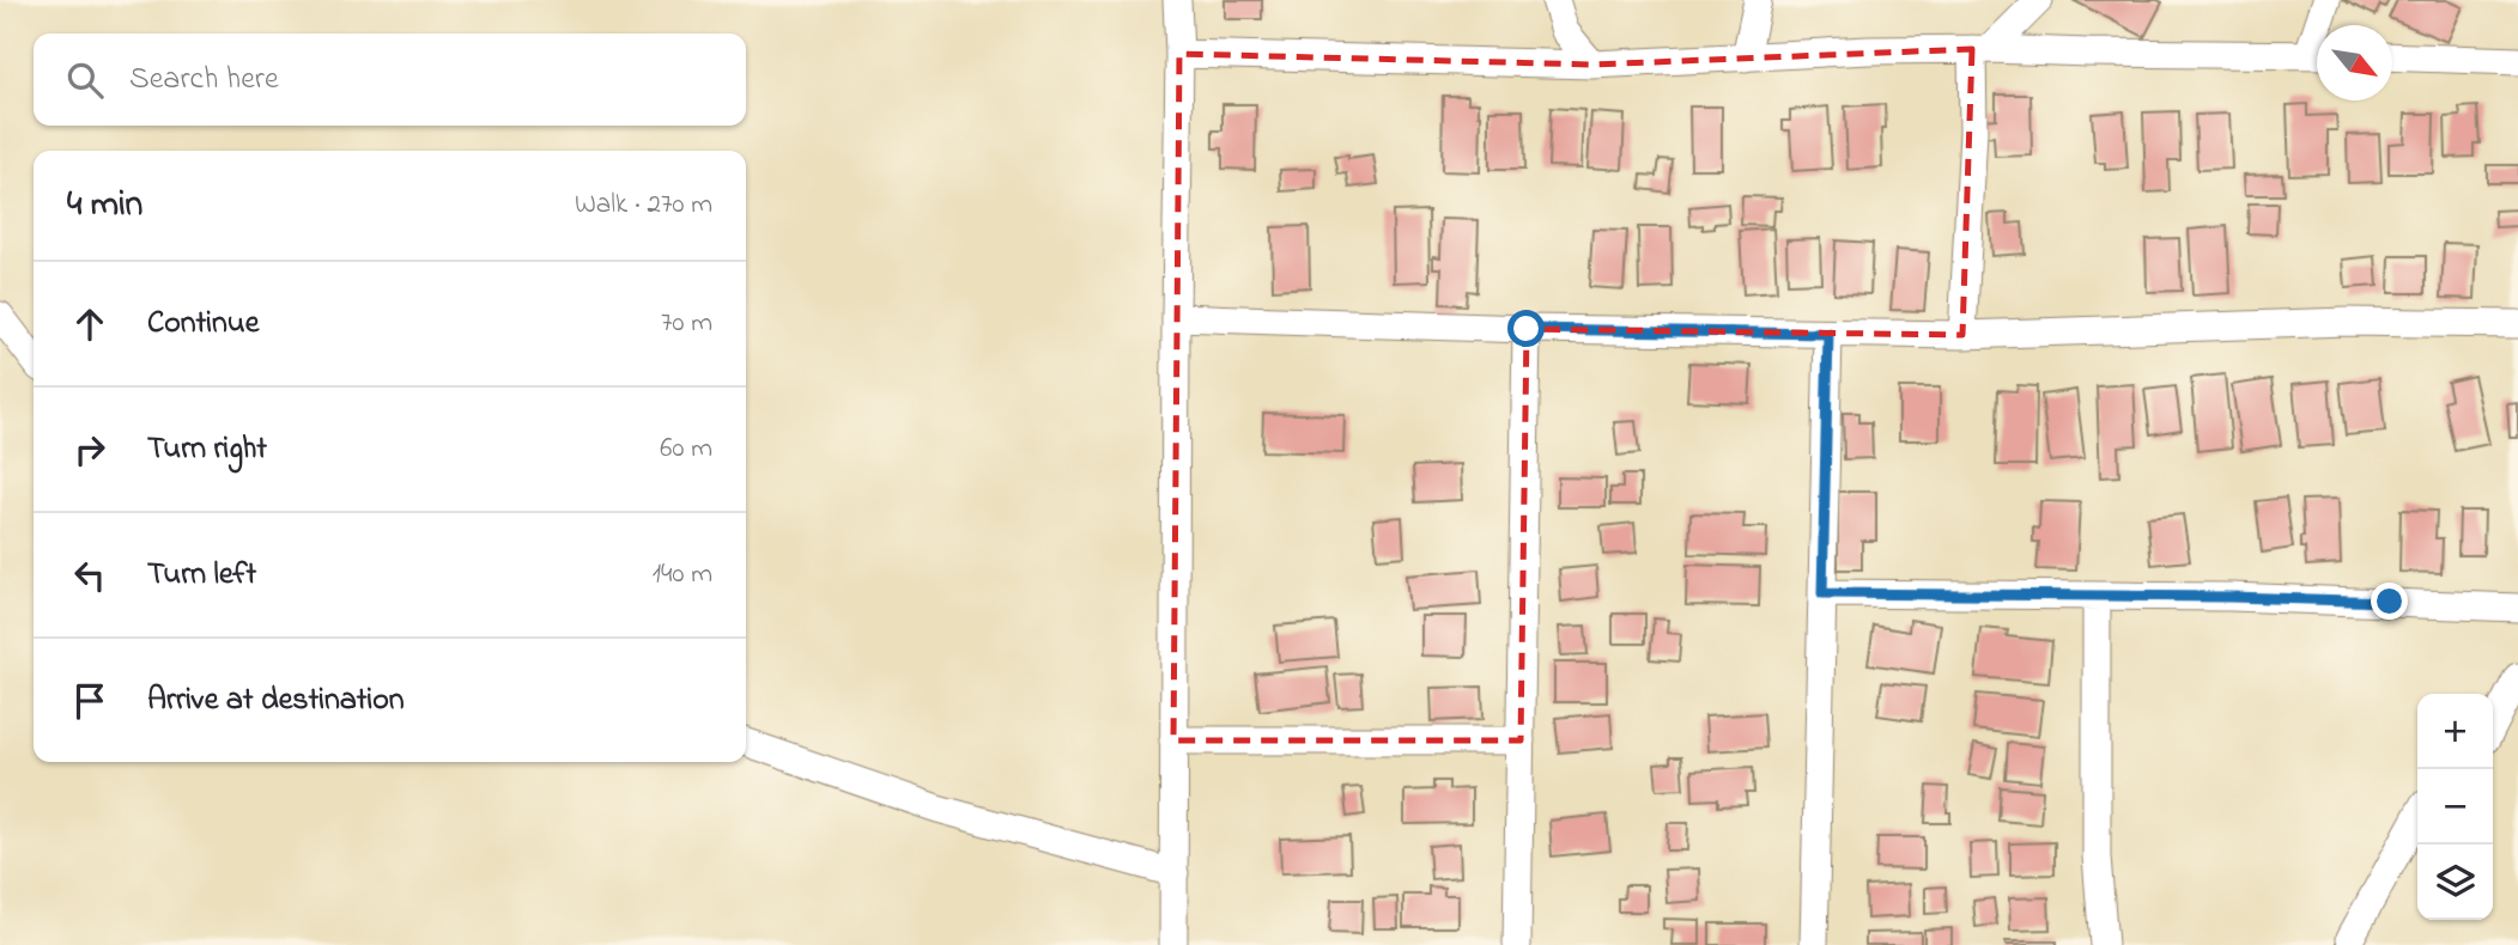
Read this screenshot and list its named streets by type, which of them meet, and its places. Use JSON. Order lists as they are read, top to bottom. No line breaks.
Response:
{"north":"bottom right","page":{"search":"Search here","heading":["4 min","Walk · 270 m"],"list":[["Continue","70 m"],["Turn right","60 m"],["Turn left","140 m"],"Arrive at destination"],"map_buttons":["+","−"]}}
